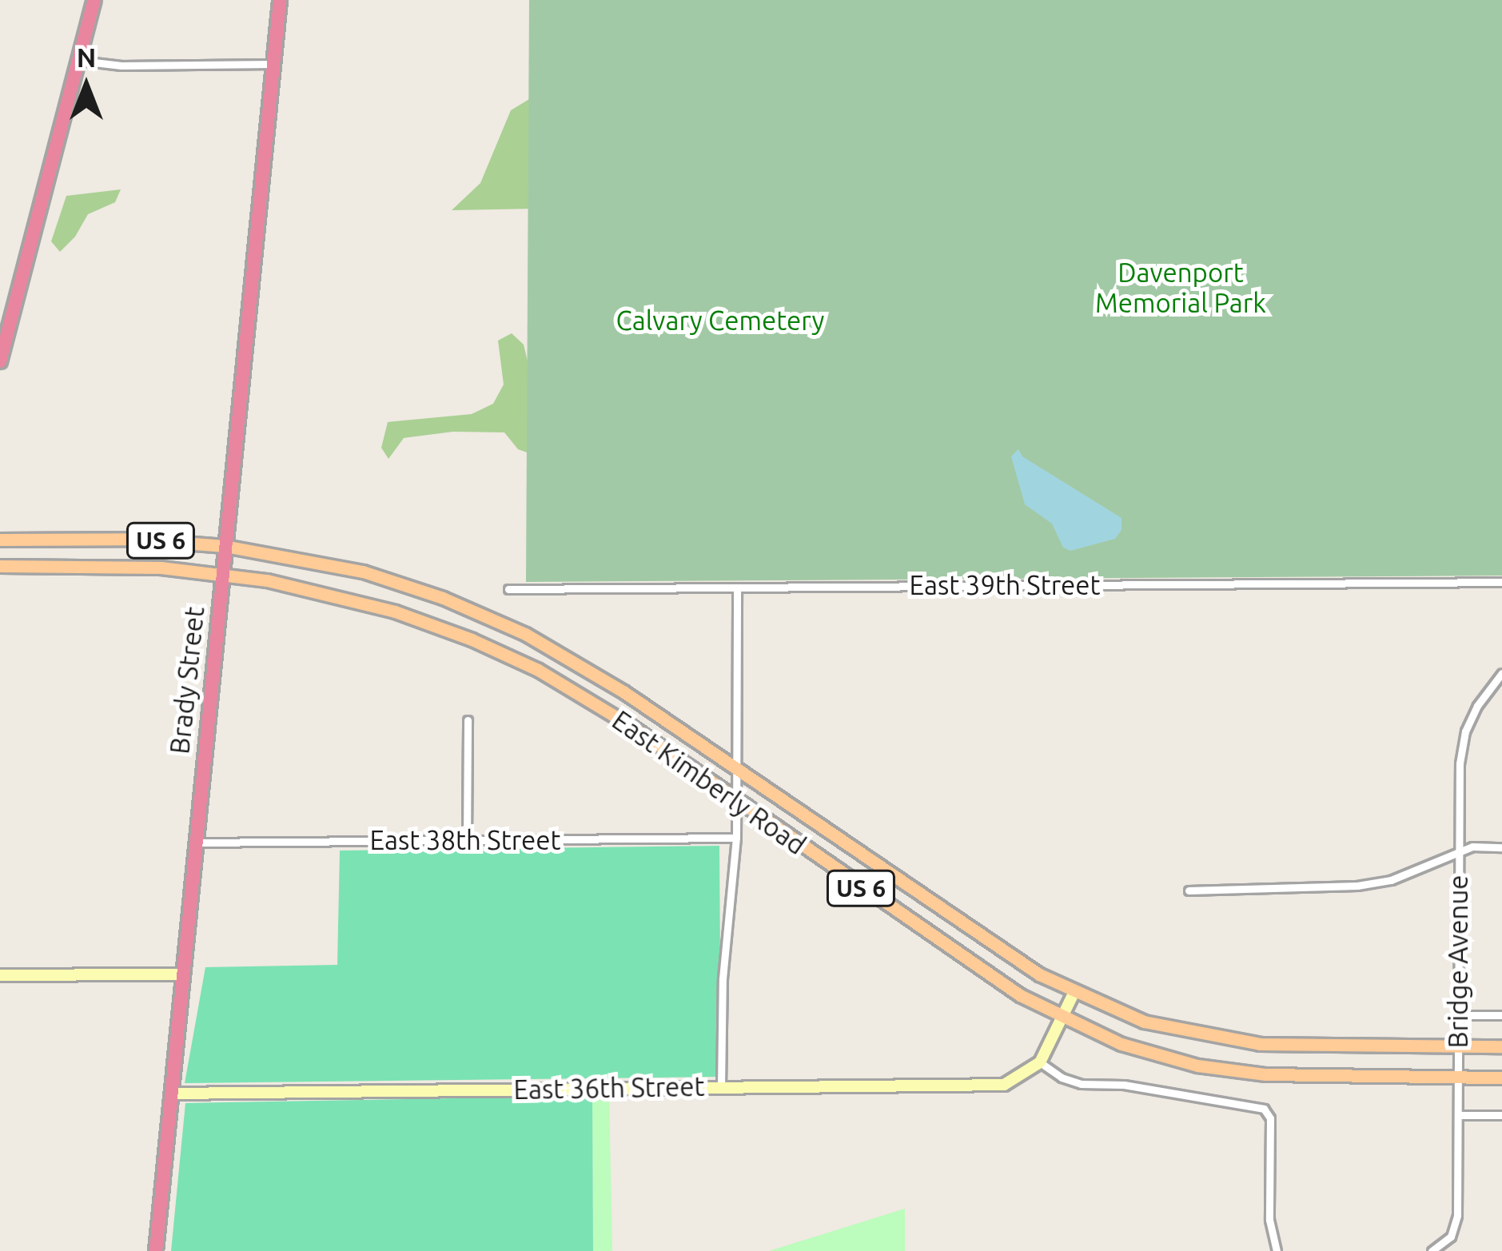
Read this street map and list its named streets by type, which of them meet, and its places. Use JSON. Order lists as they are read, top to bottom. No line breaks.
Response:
{"streets":{"highway":["Brady Street"],"main road":["US 6","East Kimberly Road"],"street":["East 39th Street","East 38th Street","Bridge Avenue","East 36th Street"]},"crossings":[["Brady Street","East Kimberly Road"],["Brady Street","East 38th Street"],["Brady Street","East 36th Street"],["East Kimberly Road","Bridge Avenue"]],"parks":["Davenport Memorial Park","Calvary Cemetery"],"north":"top"}
